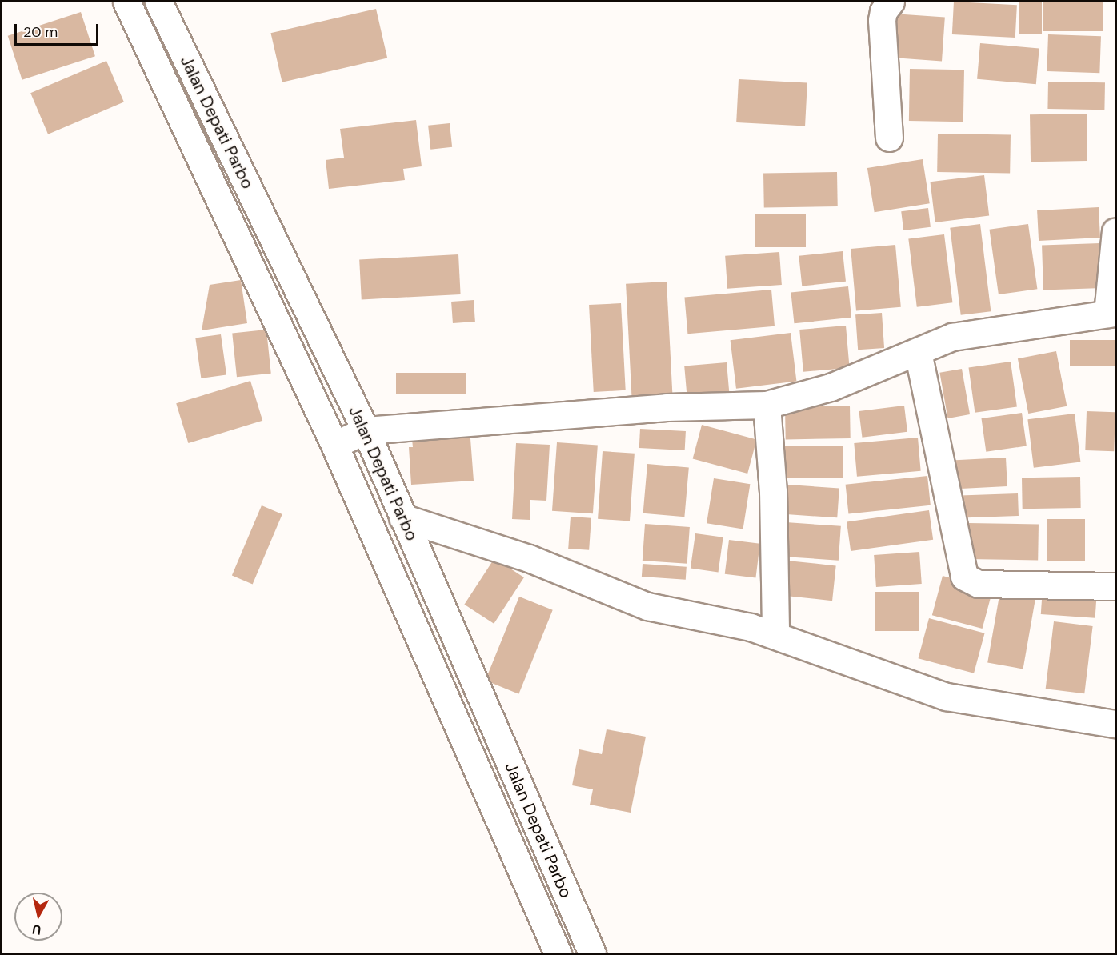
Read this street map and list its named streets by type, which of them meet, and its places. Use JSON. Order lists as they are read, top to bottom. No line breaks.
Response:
{"streets":{"street":["Jalan Depati Parbo"]},"scale_bar":"20 m","north":"bottom"}
